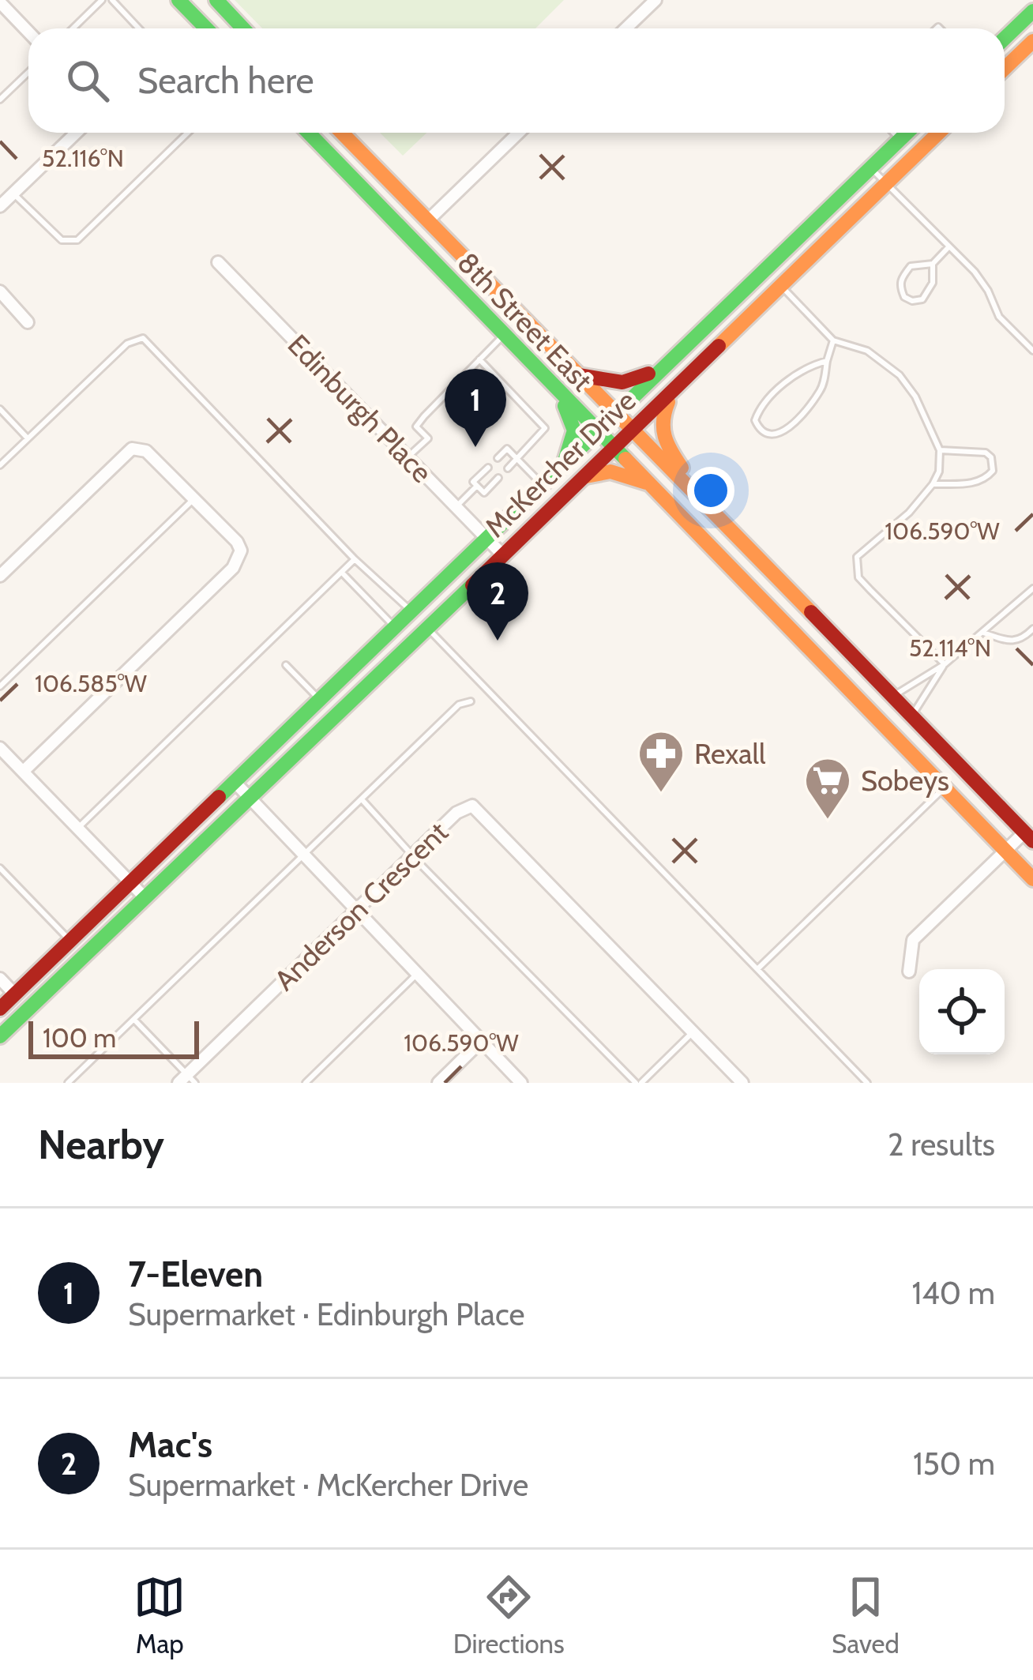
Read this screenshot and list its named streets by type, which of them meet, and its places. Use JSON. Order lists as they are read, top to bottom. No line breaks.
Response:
{"streets":{"main road":["8th Street East","McKercher Drive"],"street":["Edinburgh Place","Anderson Crescent"]},"crossings":[["8th Street East","McKercher Drive"],["Edinburgh Place","McKercher Drive"]],"places":{"pharmacy":["Rexall"],"supermarket":["Sobeys"]},"scale_bar":"100 m","page":{"search":"Search here","pins":["1","2"],"scale":"100 m","heading":["Nearby","2 results"],"list":[{"mark":"1","name":"7-Eleven","note":"Supermarket · Edinburgh Place","value":"140 m"},{"mark":"2","name":"Mac's","note":"Supermarket · McKercher Drive","value":"150 m"}],"nav":["Map","Directions","Saved"]},"coordinates":["52.116°N","106.590°W","52.114°N","106.585°W"]}
